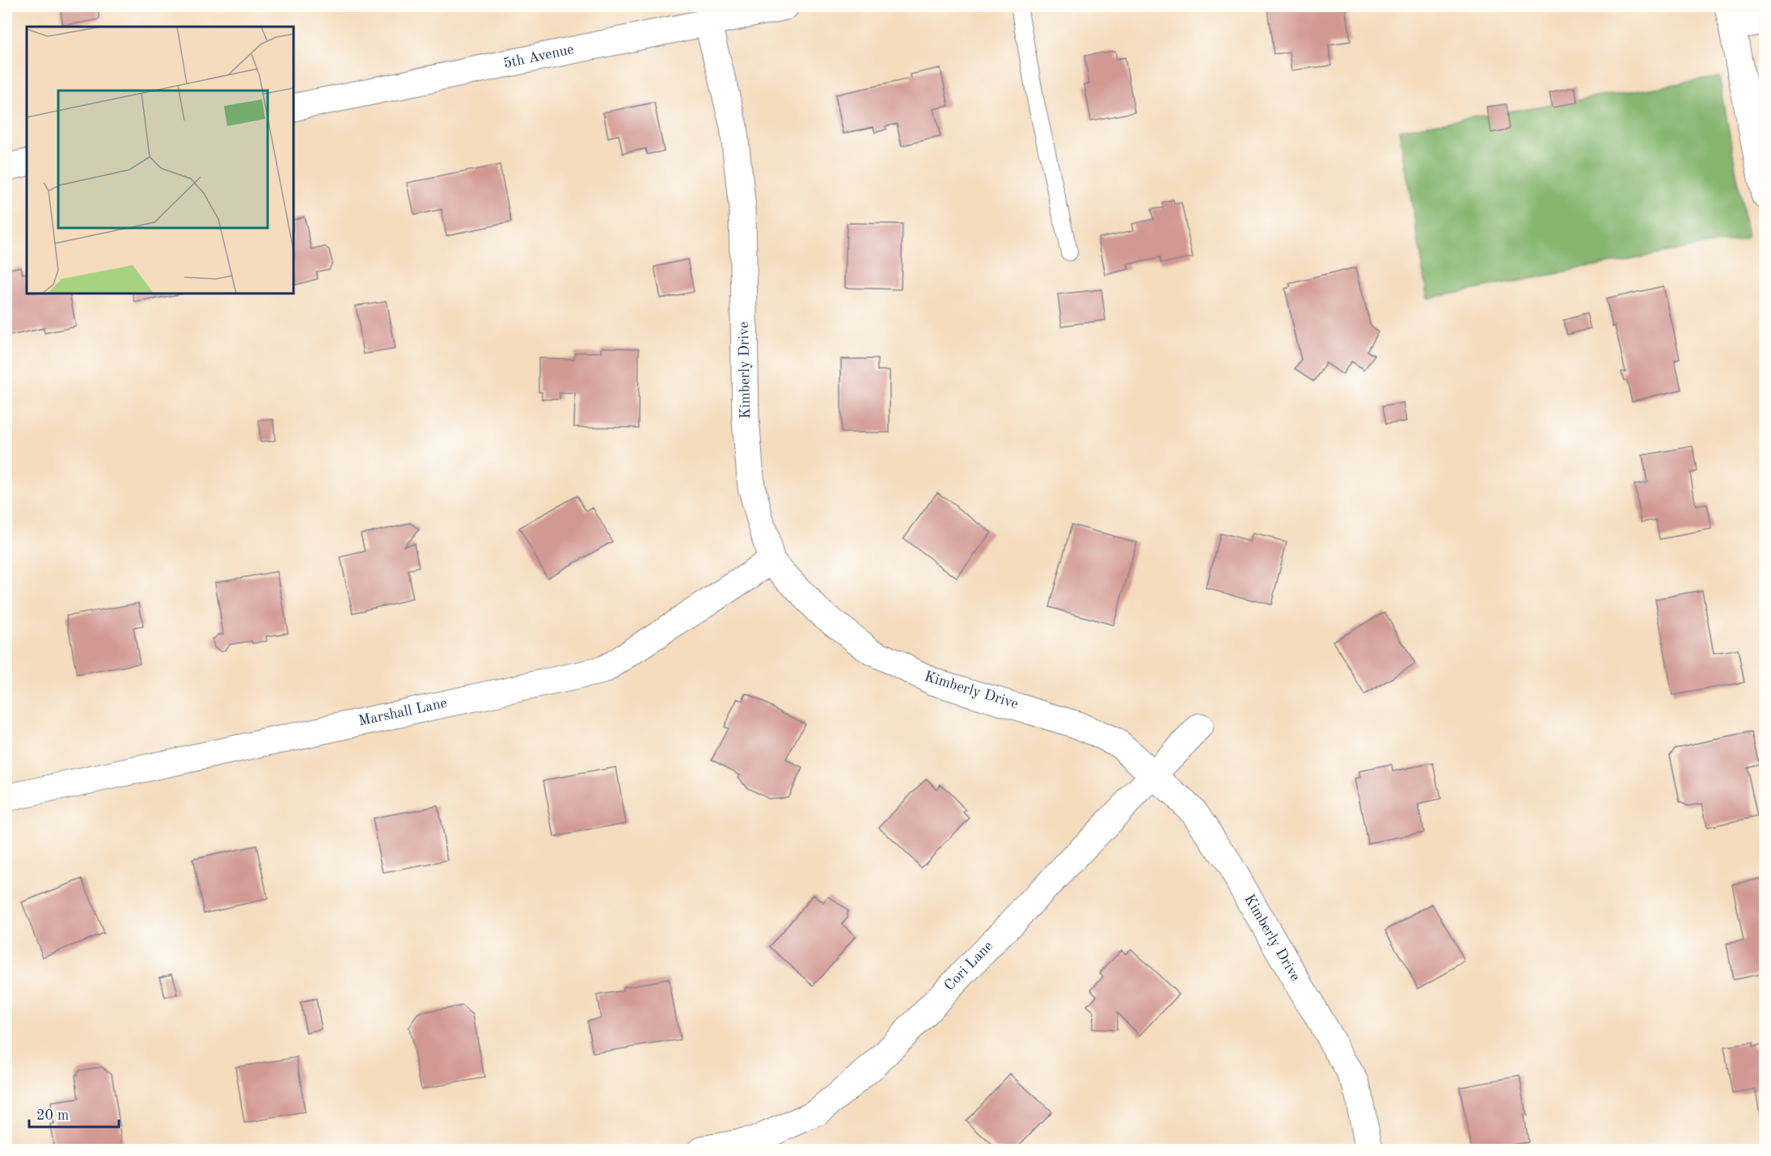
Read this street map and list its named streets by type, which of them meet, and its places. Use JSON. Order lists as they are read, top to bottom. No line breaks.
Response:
{"streets":{"street":["5th Avenue","Kimberly Drive","Marshall Lane","Cori Lane"]},"crossings":[["5th Avenue","Kimberly Drive"],["Kimberly Drive","Marshall Lane"],["Kimberly Drive","Cori Lane"]],"scale_bar":"20 m"}
